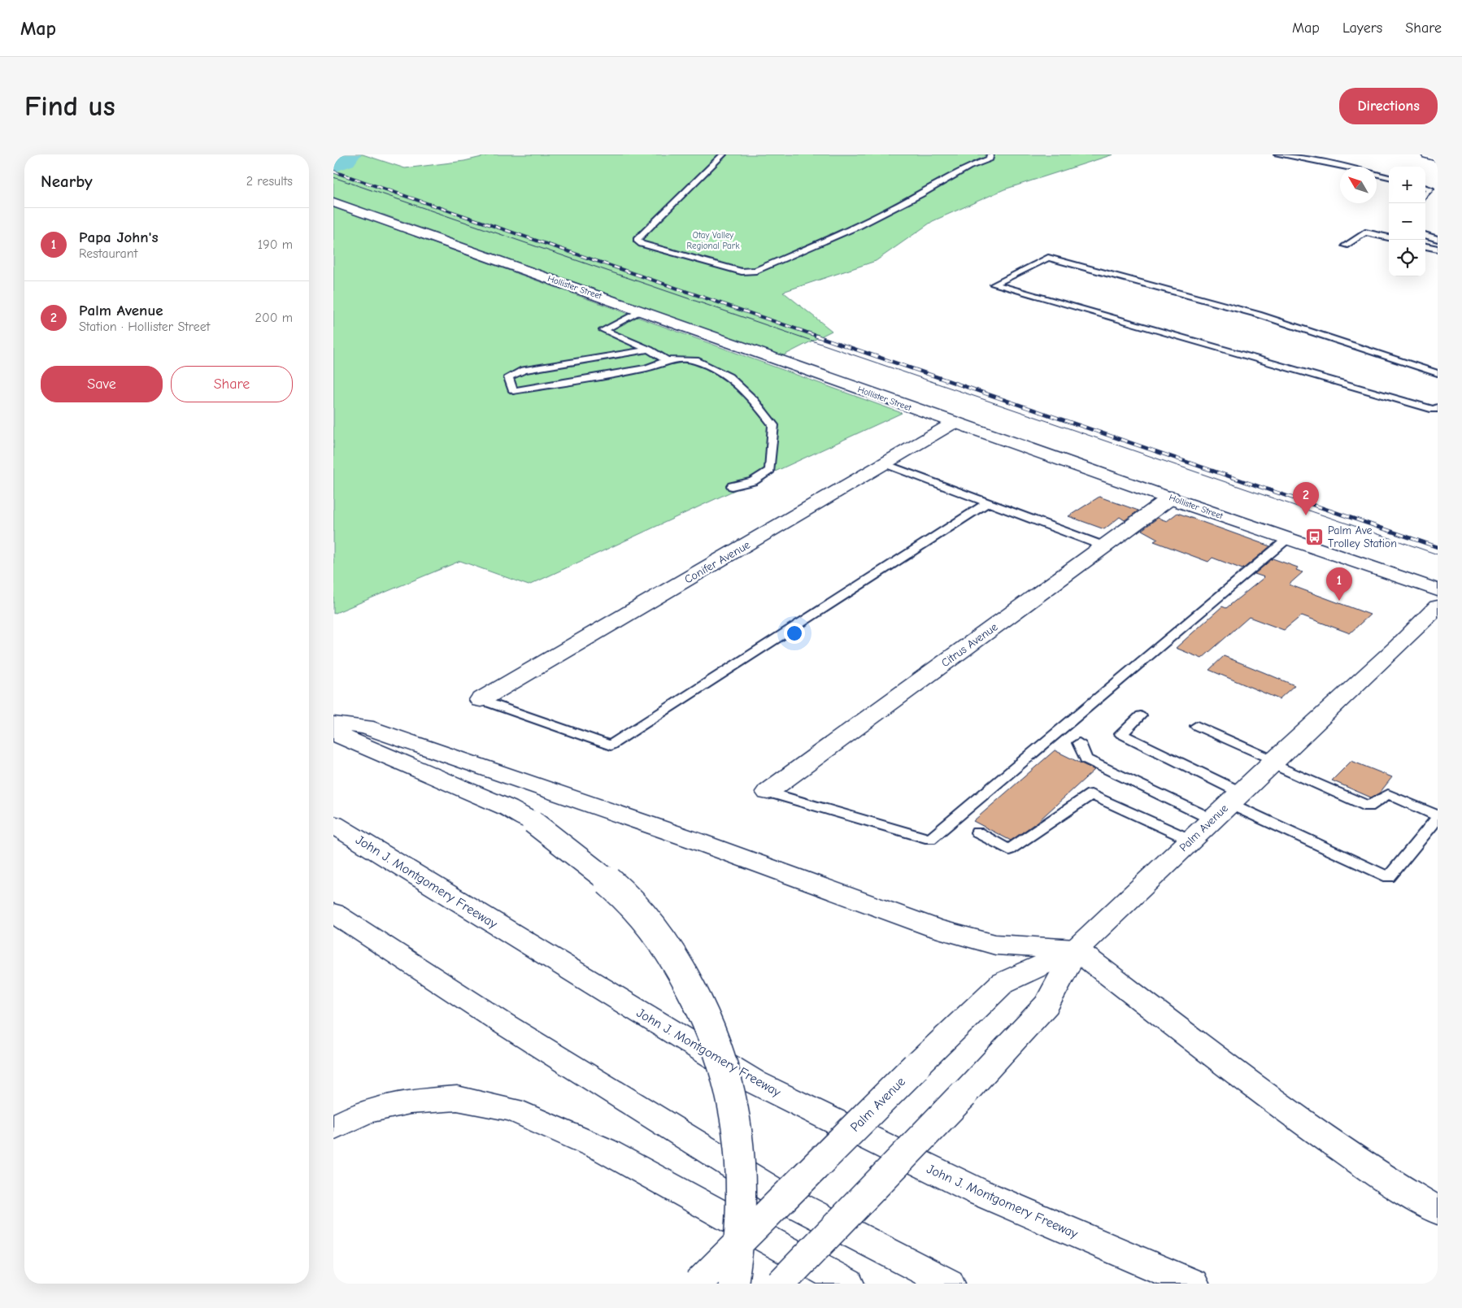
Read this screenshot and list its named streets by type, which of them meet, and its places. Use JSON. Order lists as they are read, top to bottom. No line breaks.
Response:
{"streets":{"main road":["Hollister Street","Conifer Avenue","Citrus Avenue","Palm Avenue","John J. Montgomery Freeway"]},"crossings":[["Hollister Street","Conifer Avenue"],["Hollister Street","Citrus Avenue"]],"parks":["Otay Valley Regional Park"],"places":{"bus stop":["Palm Ave Trolley Station"]},"north":"top left","page":{"header":"Map","nav":["Map","Layers","Share"],"buttons":["Directions",["Save","Share"]],"title":"Find us","heading":["Nearby","2 results"],"map_buttons":["+","−"],"list":[{"mark":"1","name":"Papa John's","note":"Restaurant","value":"190 m"},{"mark":"2","name":"Palm Avenue","note":"Station · Hollister Street","value":"200 m"}],"pins":["2","1"]}}
